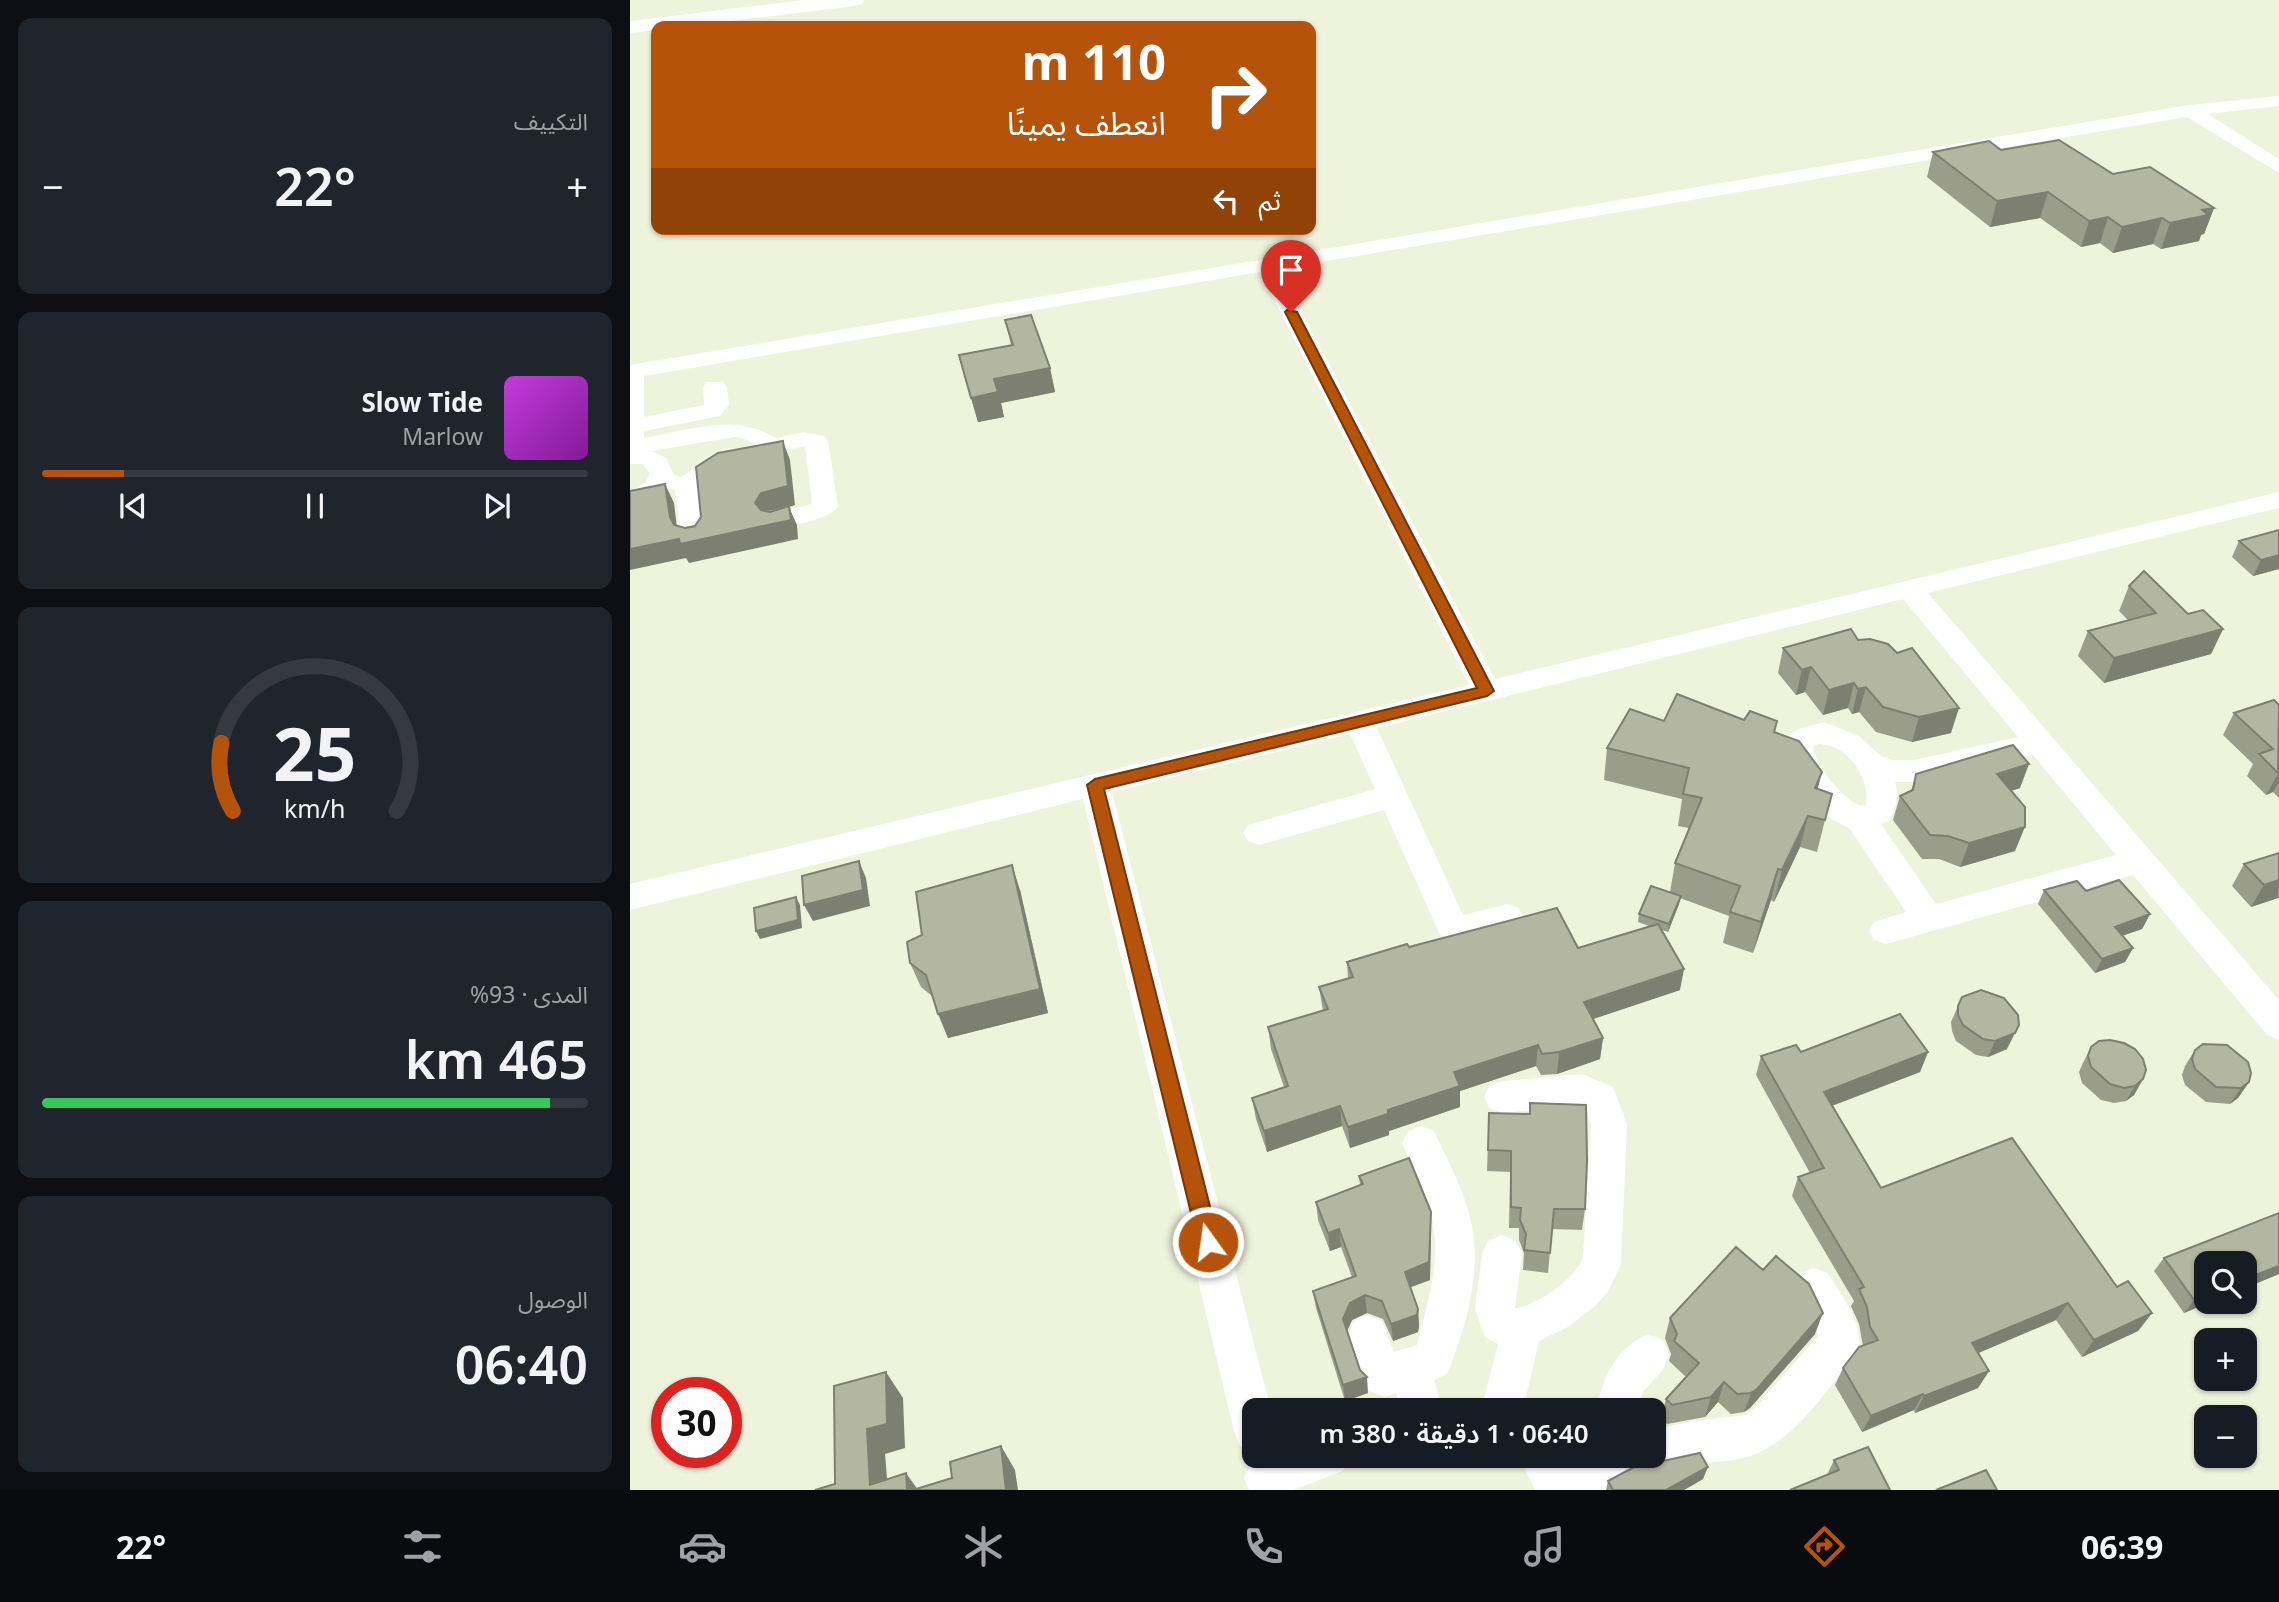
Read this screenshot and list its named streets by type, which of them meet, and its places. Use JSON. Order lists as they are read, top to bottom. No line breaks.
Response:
{"page":{"tile":["التكييف",["المدى · 93%","465 km"],["الوصول","06:40"]],"turn":["110 m","انعطف يمينًا"],"heat":["−","22°","+"],"then":"ثم","song":["Slow Tide","Marlow"],"map_buttons":["+","−"],"limit":"30","trip":"06:40 · 1 دقيقة · 380 m","tabs":["06:39","22°"],"gauge":["25","km/h"]}}
